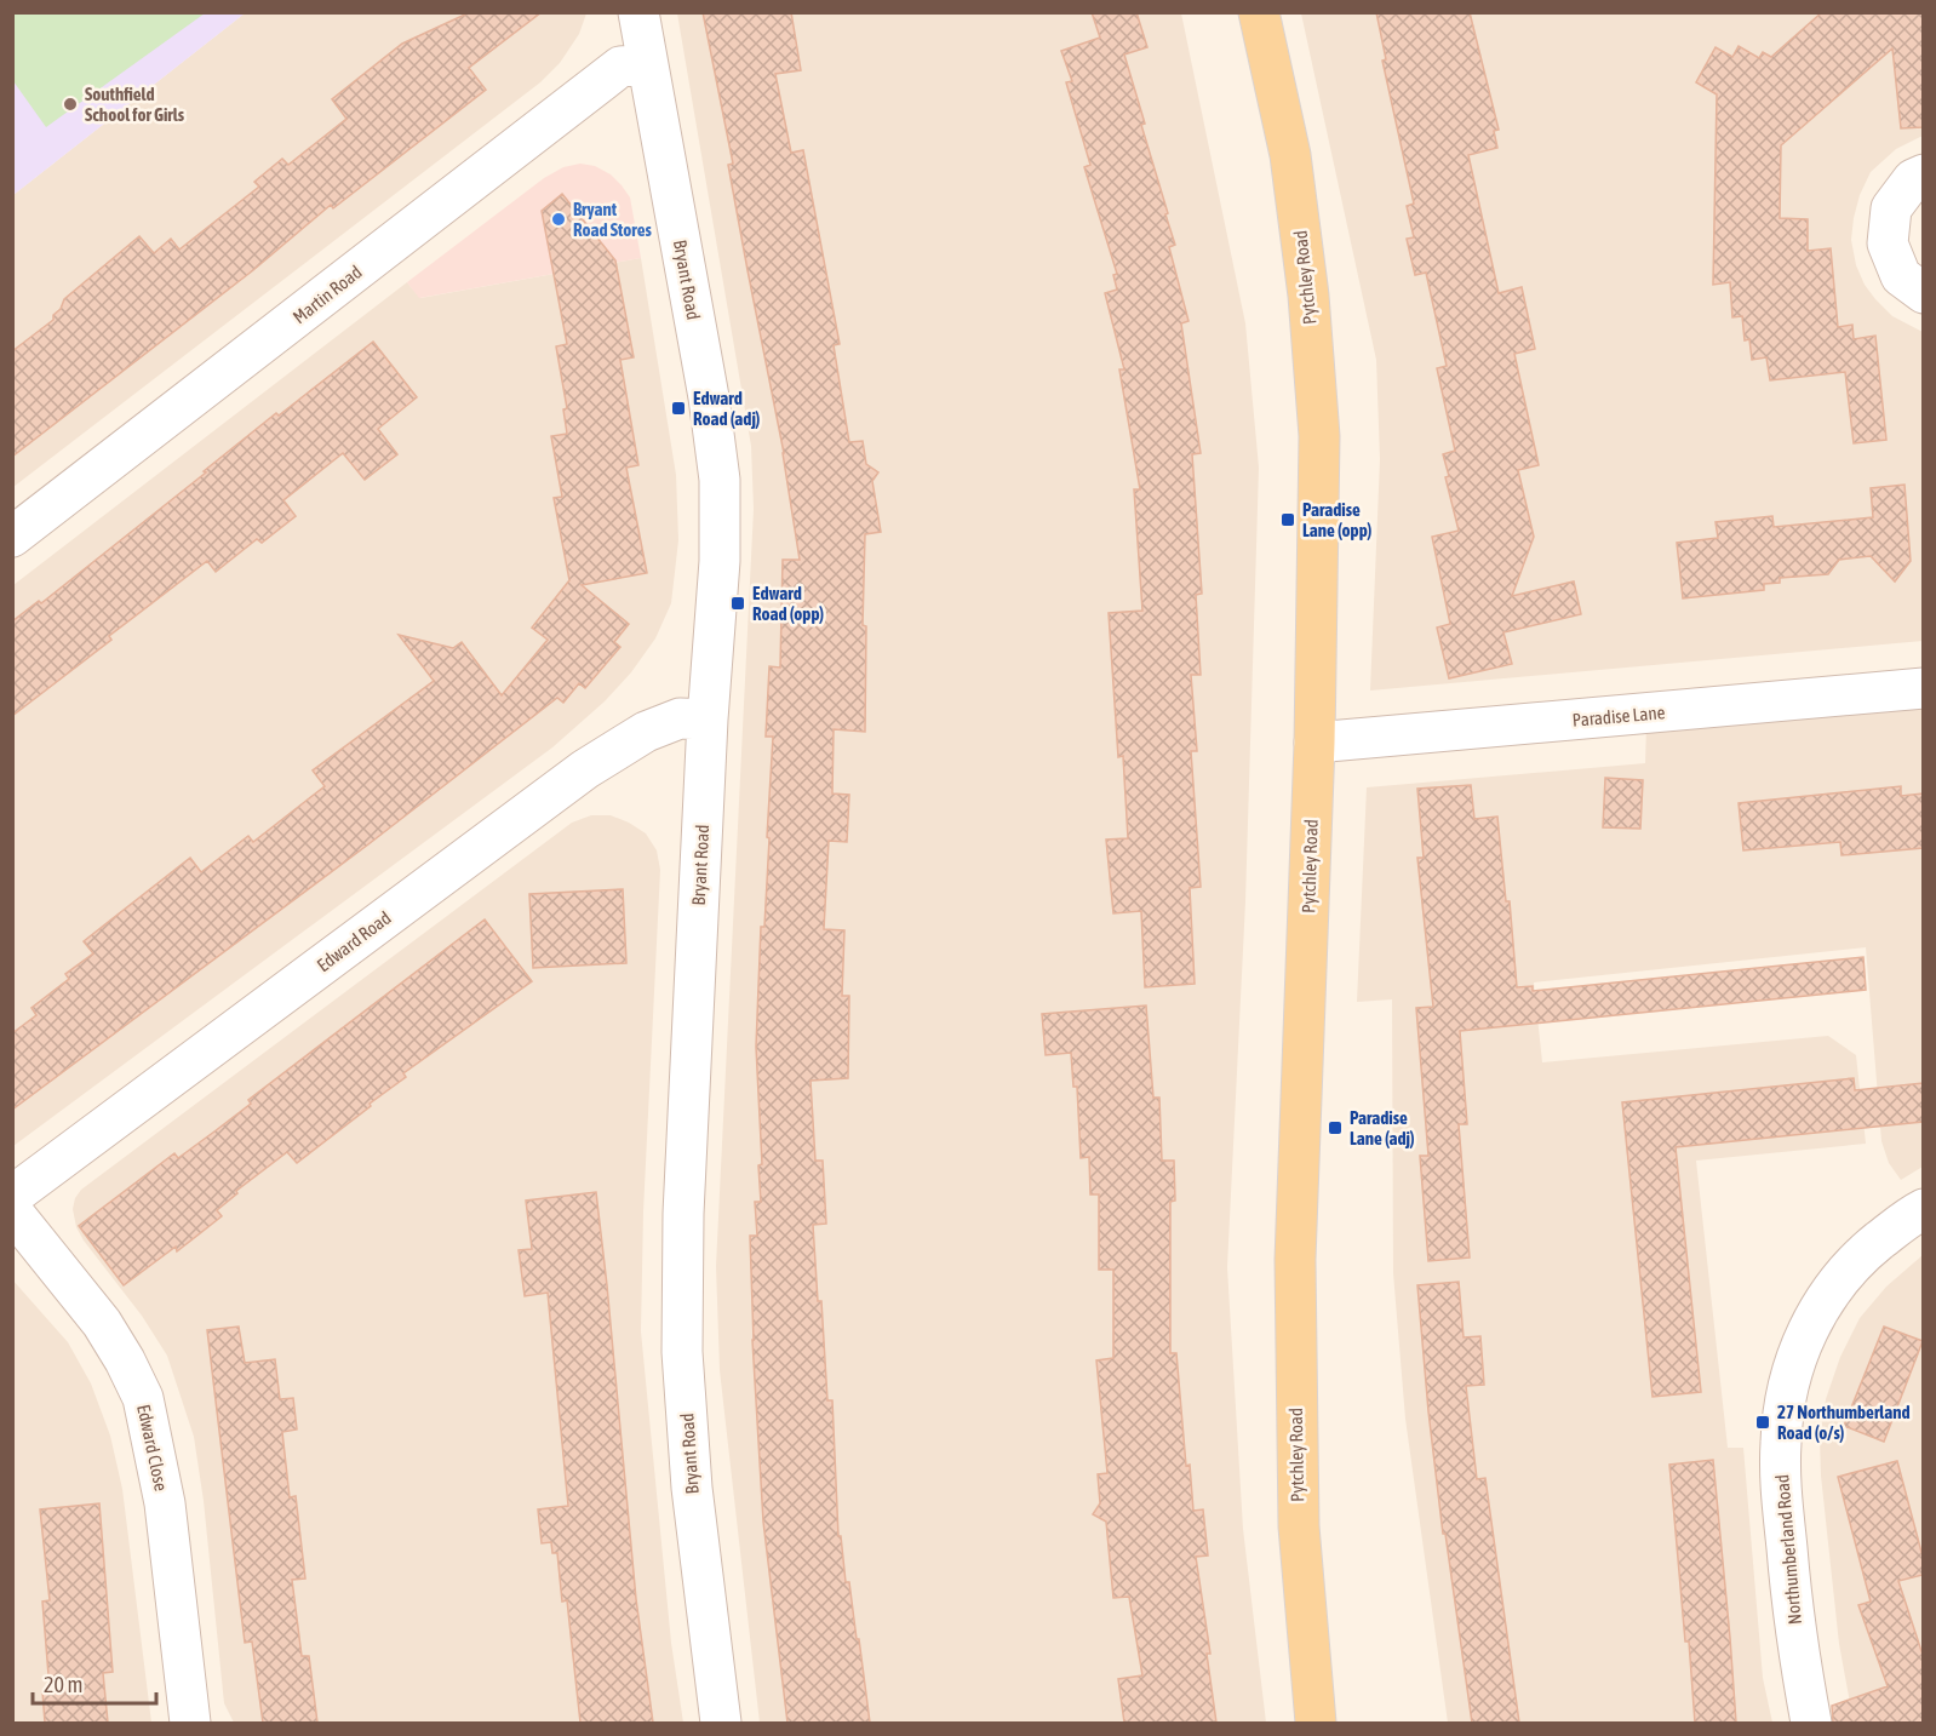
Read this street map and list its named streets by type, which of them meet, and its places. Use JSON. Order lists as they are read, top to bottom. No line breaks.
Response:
{"streets":{"main road":["Pytchley Road"],"street":["Bryant Road","Martin Road","Paradise Lane","Edward Road","Edward Close","Northumberland Road"]},"crossings":[["Pytchley Road","Paradise Lane"],["Bryant Road","Martin Road"],["Bryant Road","Edward Road"]],"places":{"other":["Southfield School for Girls","Bryant Road Stores"],"transit":["Edward Road (adj)","Paradise Lane (opp)","Edward Road (opp)","Paradise Lane (adj)","27 Northumberland Road (o/s)"]},"scale_bar":"20 m"}
